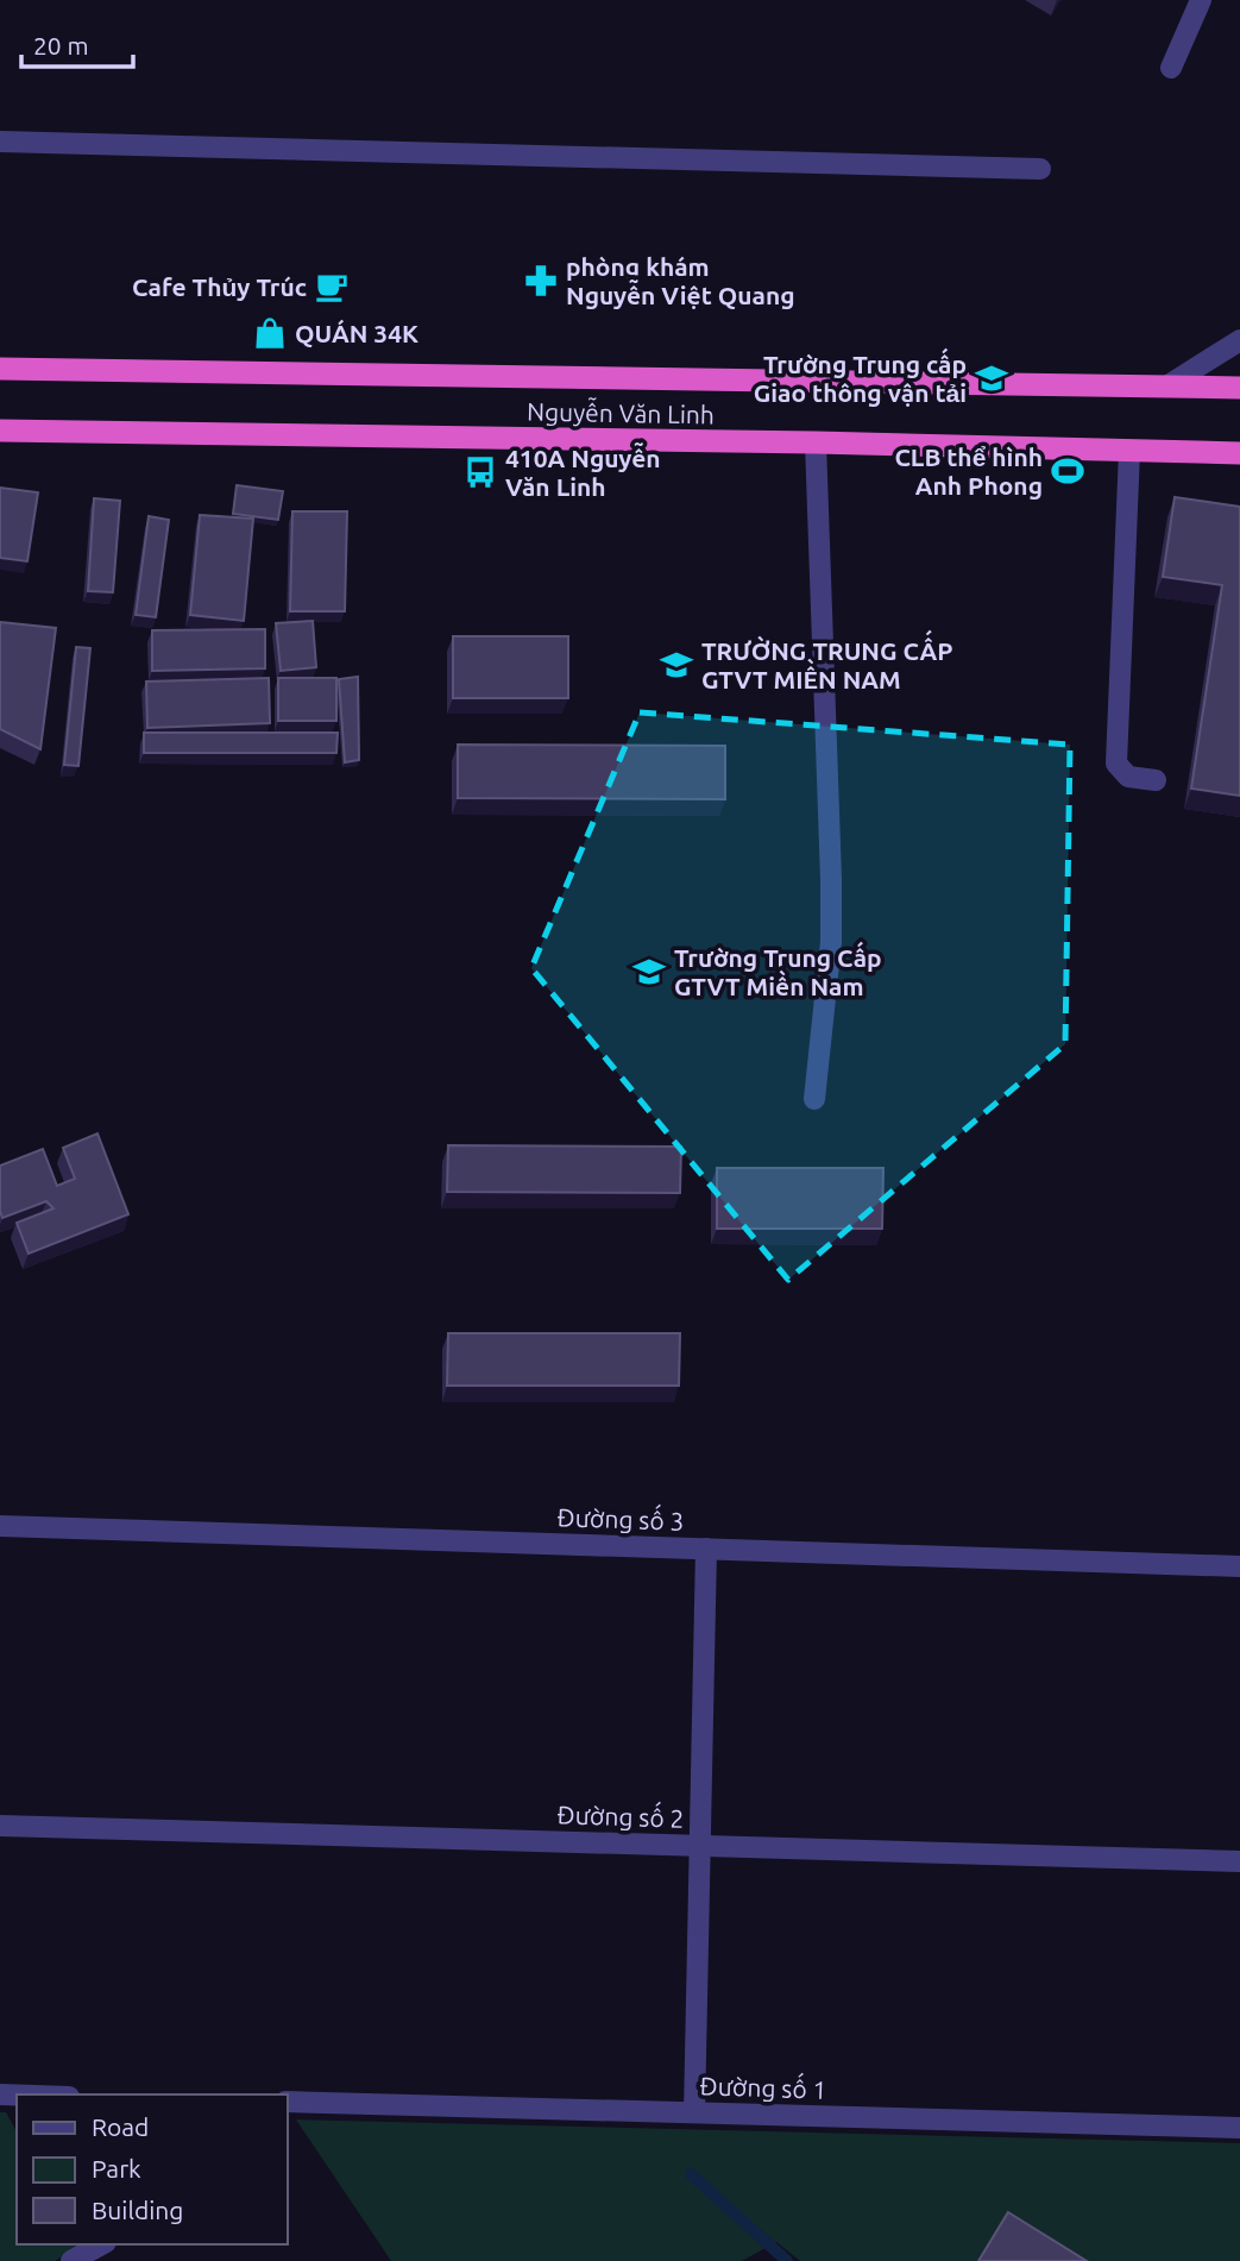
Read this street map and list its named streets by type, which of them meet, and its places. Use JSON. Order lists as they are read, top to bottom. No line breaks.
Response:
{"streets":{"highway":["Nguyễn Văn Linh"],"street":["Đường số 3","Đường số 2","Đường số 1"]},"places":{"pharmacy":["phòng khám Nguyễn Việt Quang"],"cafe":["Cafe Thủy Trúc"],"shop":["QUÁN 34K"],"school or university":["Trường Trung cấp Giao thông vận tải","TRƯỜNG TRUNG CẤP GTVT MIỀN NAM","Trường Trung Cấp GTVT Miền Nam"],"sports":["CLB thể hình Anh Phong"],"bus stop":["410A Nguyễn Văn Linh"]},"legend":["Road","Park","Building"],"scale_bar":"20 m"}
